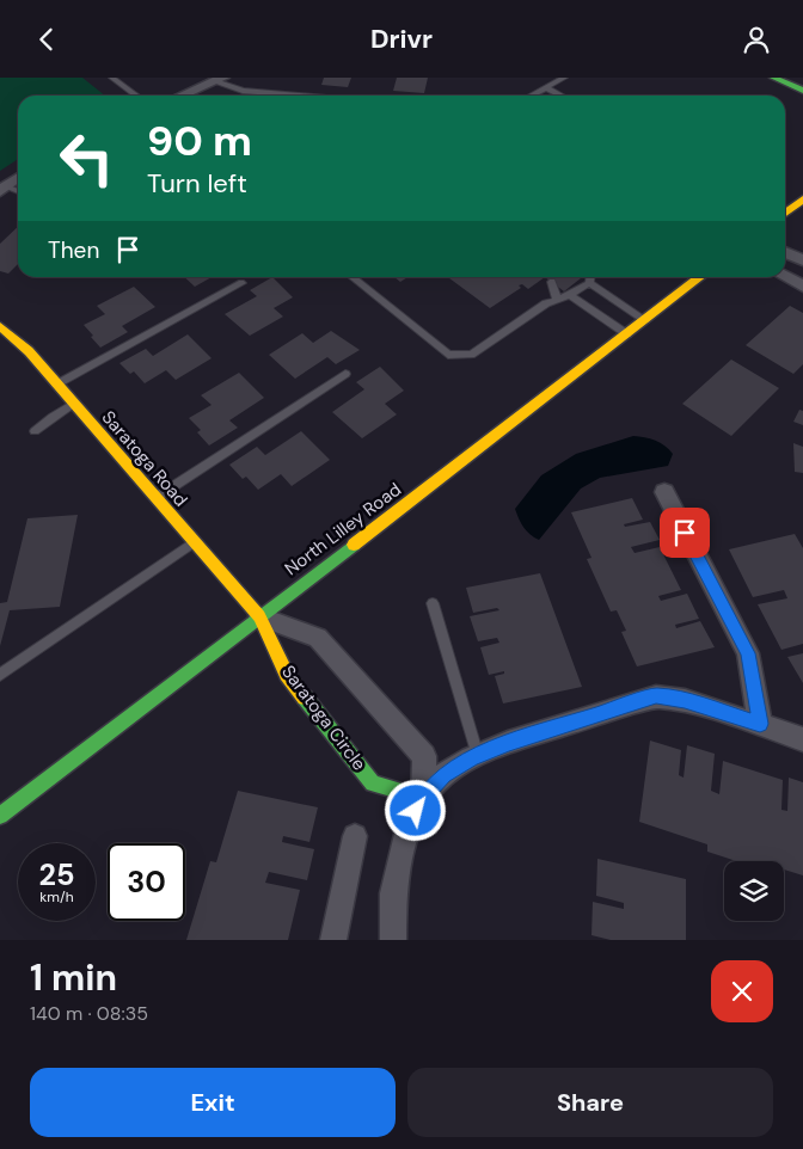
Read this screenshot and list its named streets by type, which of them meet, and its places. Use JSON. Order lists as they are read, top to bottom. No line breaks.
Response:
{"streets":{"street":["Saratoga Road","North Lilley Road","Saratoga Circle"]},"crossings":[["Saratoga Road","North Lilley Road"],["Saratoga Road","Saratoga Circle"],["North Lilley Road","Saratoga Circle"]],"page":{"header":"Drivr","turn":["90 m","Turn left"],"then":"Then","speed":"25 km/h","limit":"30","heading":["1 min","140 m · 08:35"],"buttons":["Exit","Share"]}}
